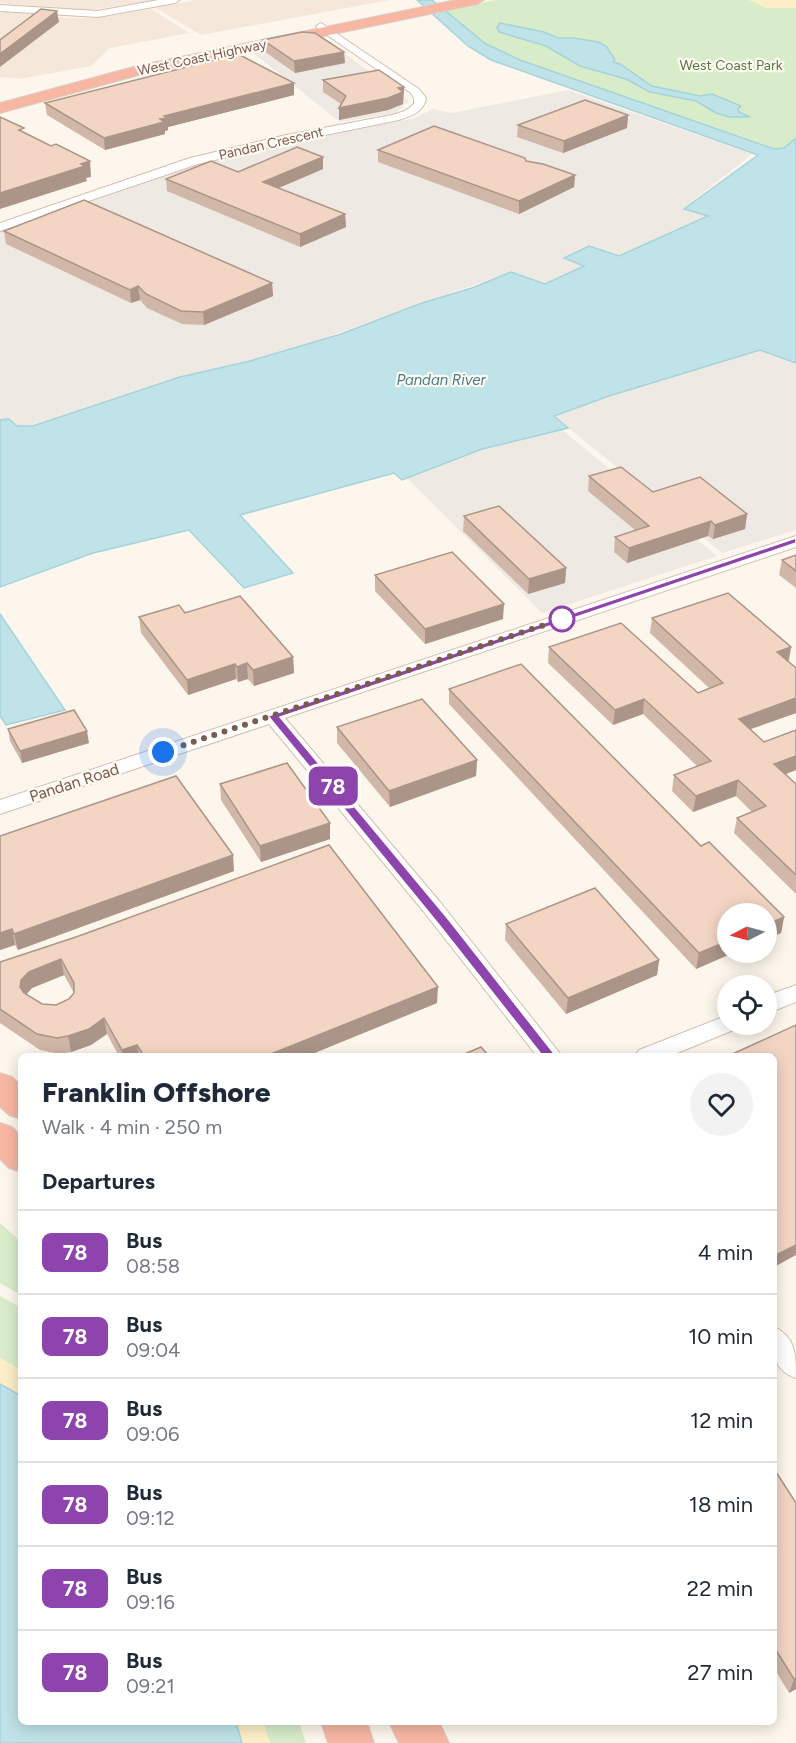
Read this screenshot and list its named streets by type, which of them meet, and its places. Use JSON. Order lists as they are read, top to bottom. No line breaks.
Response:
{"streets":{"highway":["West Coast Highway"],"street":["Pandan Crescent","Pandan Road"]},"crossings":[["West Coast Highway","Pandan Crescent"]],"water":["Pandan River"],"parks":["West Coast Park"],"lines":["bus line 78"],"north":"left","page":{"on_map":"78","heading":[["Franklin Offshore","Walk · 4 min · 250 m"],"Departures"],"list":[{"mark":"78","name":"Bus","note":"08:58","value":"4 min"},{"mark":"78","name":"Bus","note":"09:04","value":"10 min"},{"mark":"78","name":"Bus","note":"09:06","value":"12 min"},{"mark":"78","name":"Bus","note":"09:12","value":"18 min"},{"mark":"78","name":"Bus","note":"09:16","value":"22 min"},{"mark":"78","name":"Bus","note":"09:21","value":"27 min"}]}}
